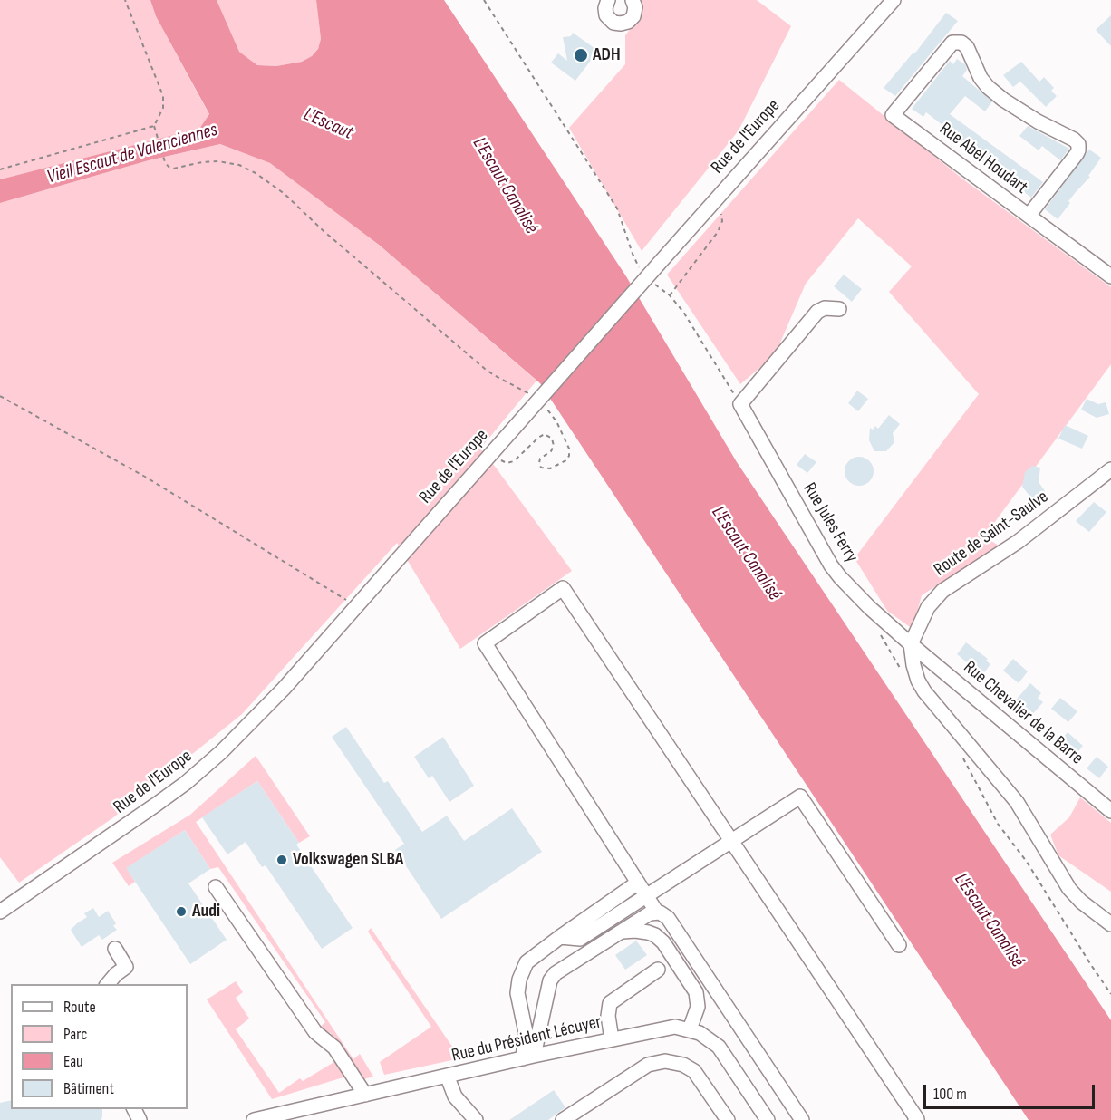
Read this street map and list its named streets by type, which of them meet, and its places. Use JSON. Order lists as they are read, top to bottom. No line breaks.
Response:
{"streets":{"street":["Rue de l'Europe","Rue Abel Houdart","Rue Jules Ferry","Route de Saint-Saulve","Rue Chevalier de la Barre","Rue du Président Lécuyer"]},"crossings":[["Rue Jules Ferry","Route de Saint-Saulve"],["Rue Jules Ferry","Rue Chevalier de la Barre"],["Route de Saint-Saulve","Rue Chevalier de la Barre"]],"water":["L'Escaut","Vieil Escaut de Valenciennes","L'Escaut Canalisé"],"places":["ADH","Volkswagen SLBA","Audi"],"legend":["Route","Parc","Eau","Bâtiment"],"scale_bar":"100 m"}
